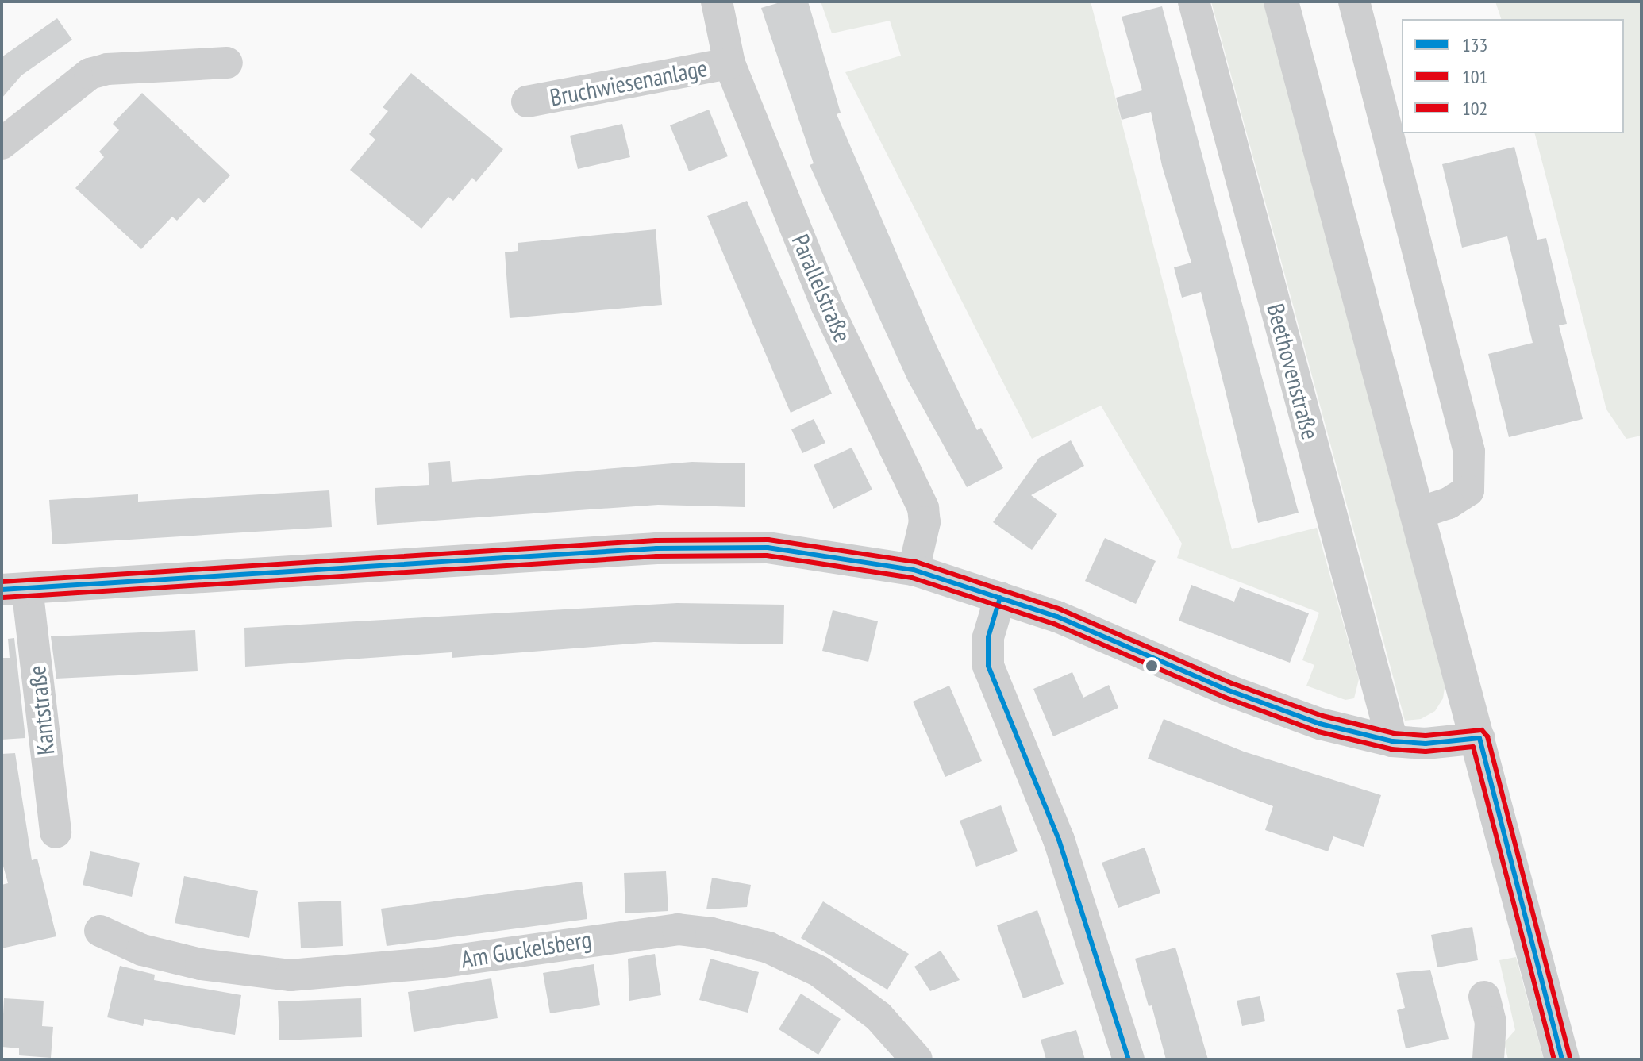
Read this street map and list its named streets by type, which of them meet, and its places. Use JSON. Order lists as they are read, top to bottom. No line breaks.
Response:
{"streets":{"street":["Bruchwiesenanlage","Parallelstraße","Beethovenstraße","Kantstraße","Am Guckelsberg"]},"crossings":[["Bruchwiesenanlage","Parallelstraße"],["Parallelstraße","Kantstraße"],["Beethovenstraße","Kantstraße"]],"lines":["transit line 102","transit line 133","transit line 101"],"legend":["133","101","102"]}
